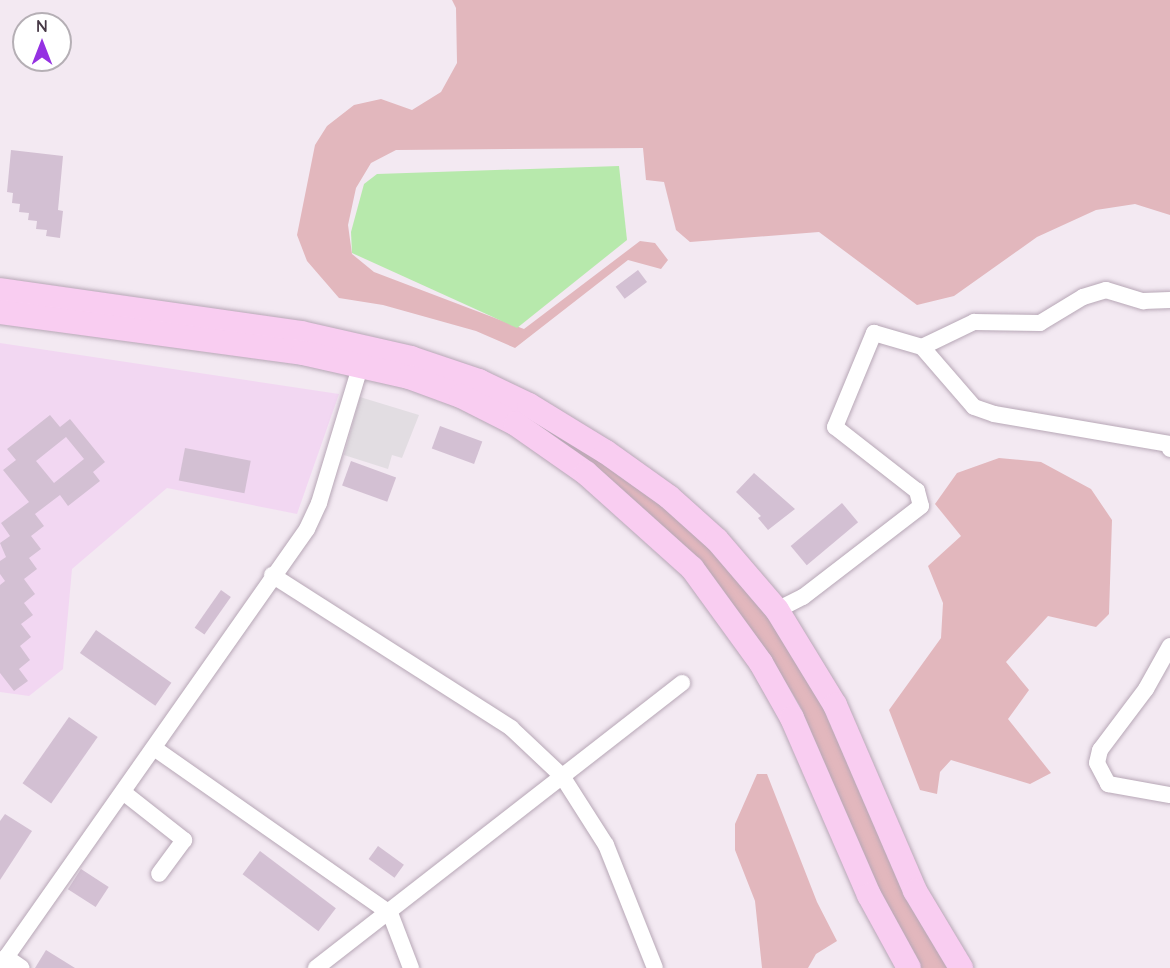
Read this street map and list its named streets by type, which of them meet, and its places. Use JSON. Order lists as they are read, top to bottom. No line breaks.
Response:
{"north":"top"}
